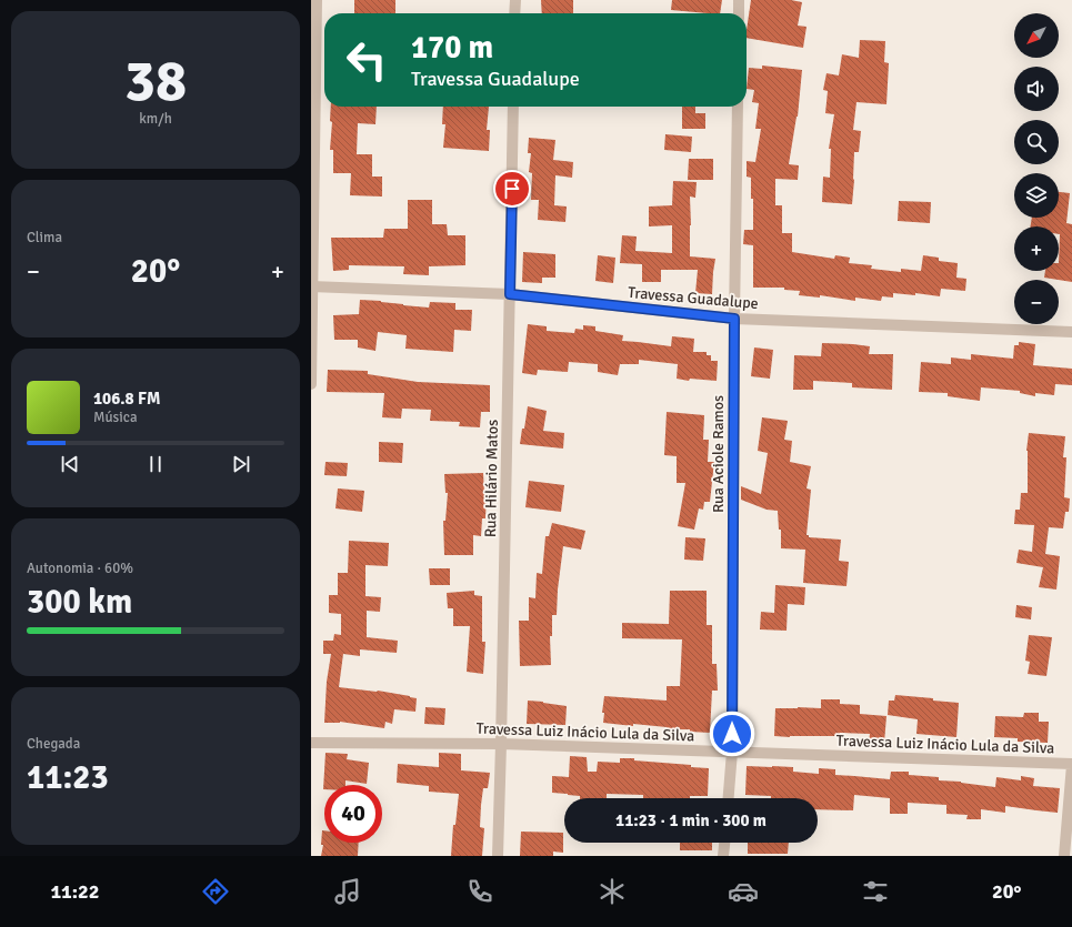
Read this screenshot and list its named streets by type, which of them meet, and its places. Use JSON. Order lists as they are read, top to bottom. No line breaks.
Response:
{"streets":{"street":["Travessa Guadalupe","Rua Aciole Ramos","Rua Hilário Matos","Travessa Luiz Inácio Lula da Silva"]},"crossings":[["Travessa Guadalupe","Rua Aciole Ramos"],["Travessa Guadalupe","Rua Hilário Matos"],["Rua Aciole Ramos","Travessa Luiz Inácio Lula da Silva"],["Rua Hilário Matos","Travessa Luiz Inácio Lula da Silva"]],"north":"bottom left","page":{"tile":[["38","km/h"],"Clima",["Autonomia · 60%","300 km"],["Chegada","11:23"]],"map_buttons":["+","−"],"turn":["170 m","Travessa Guadalupe"],"heat":["−","20°","+"],"song":["106.8 FM","Música"],"limit":"40","trip":"11:23 · 1 min · 300 m","tabs":["11:22","20°"]}}
